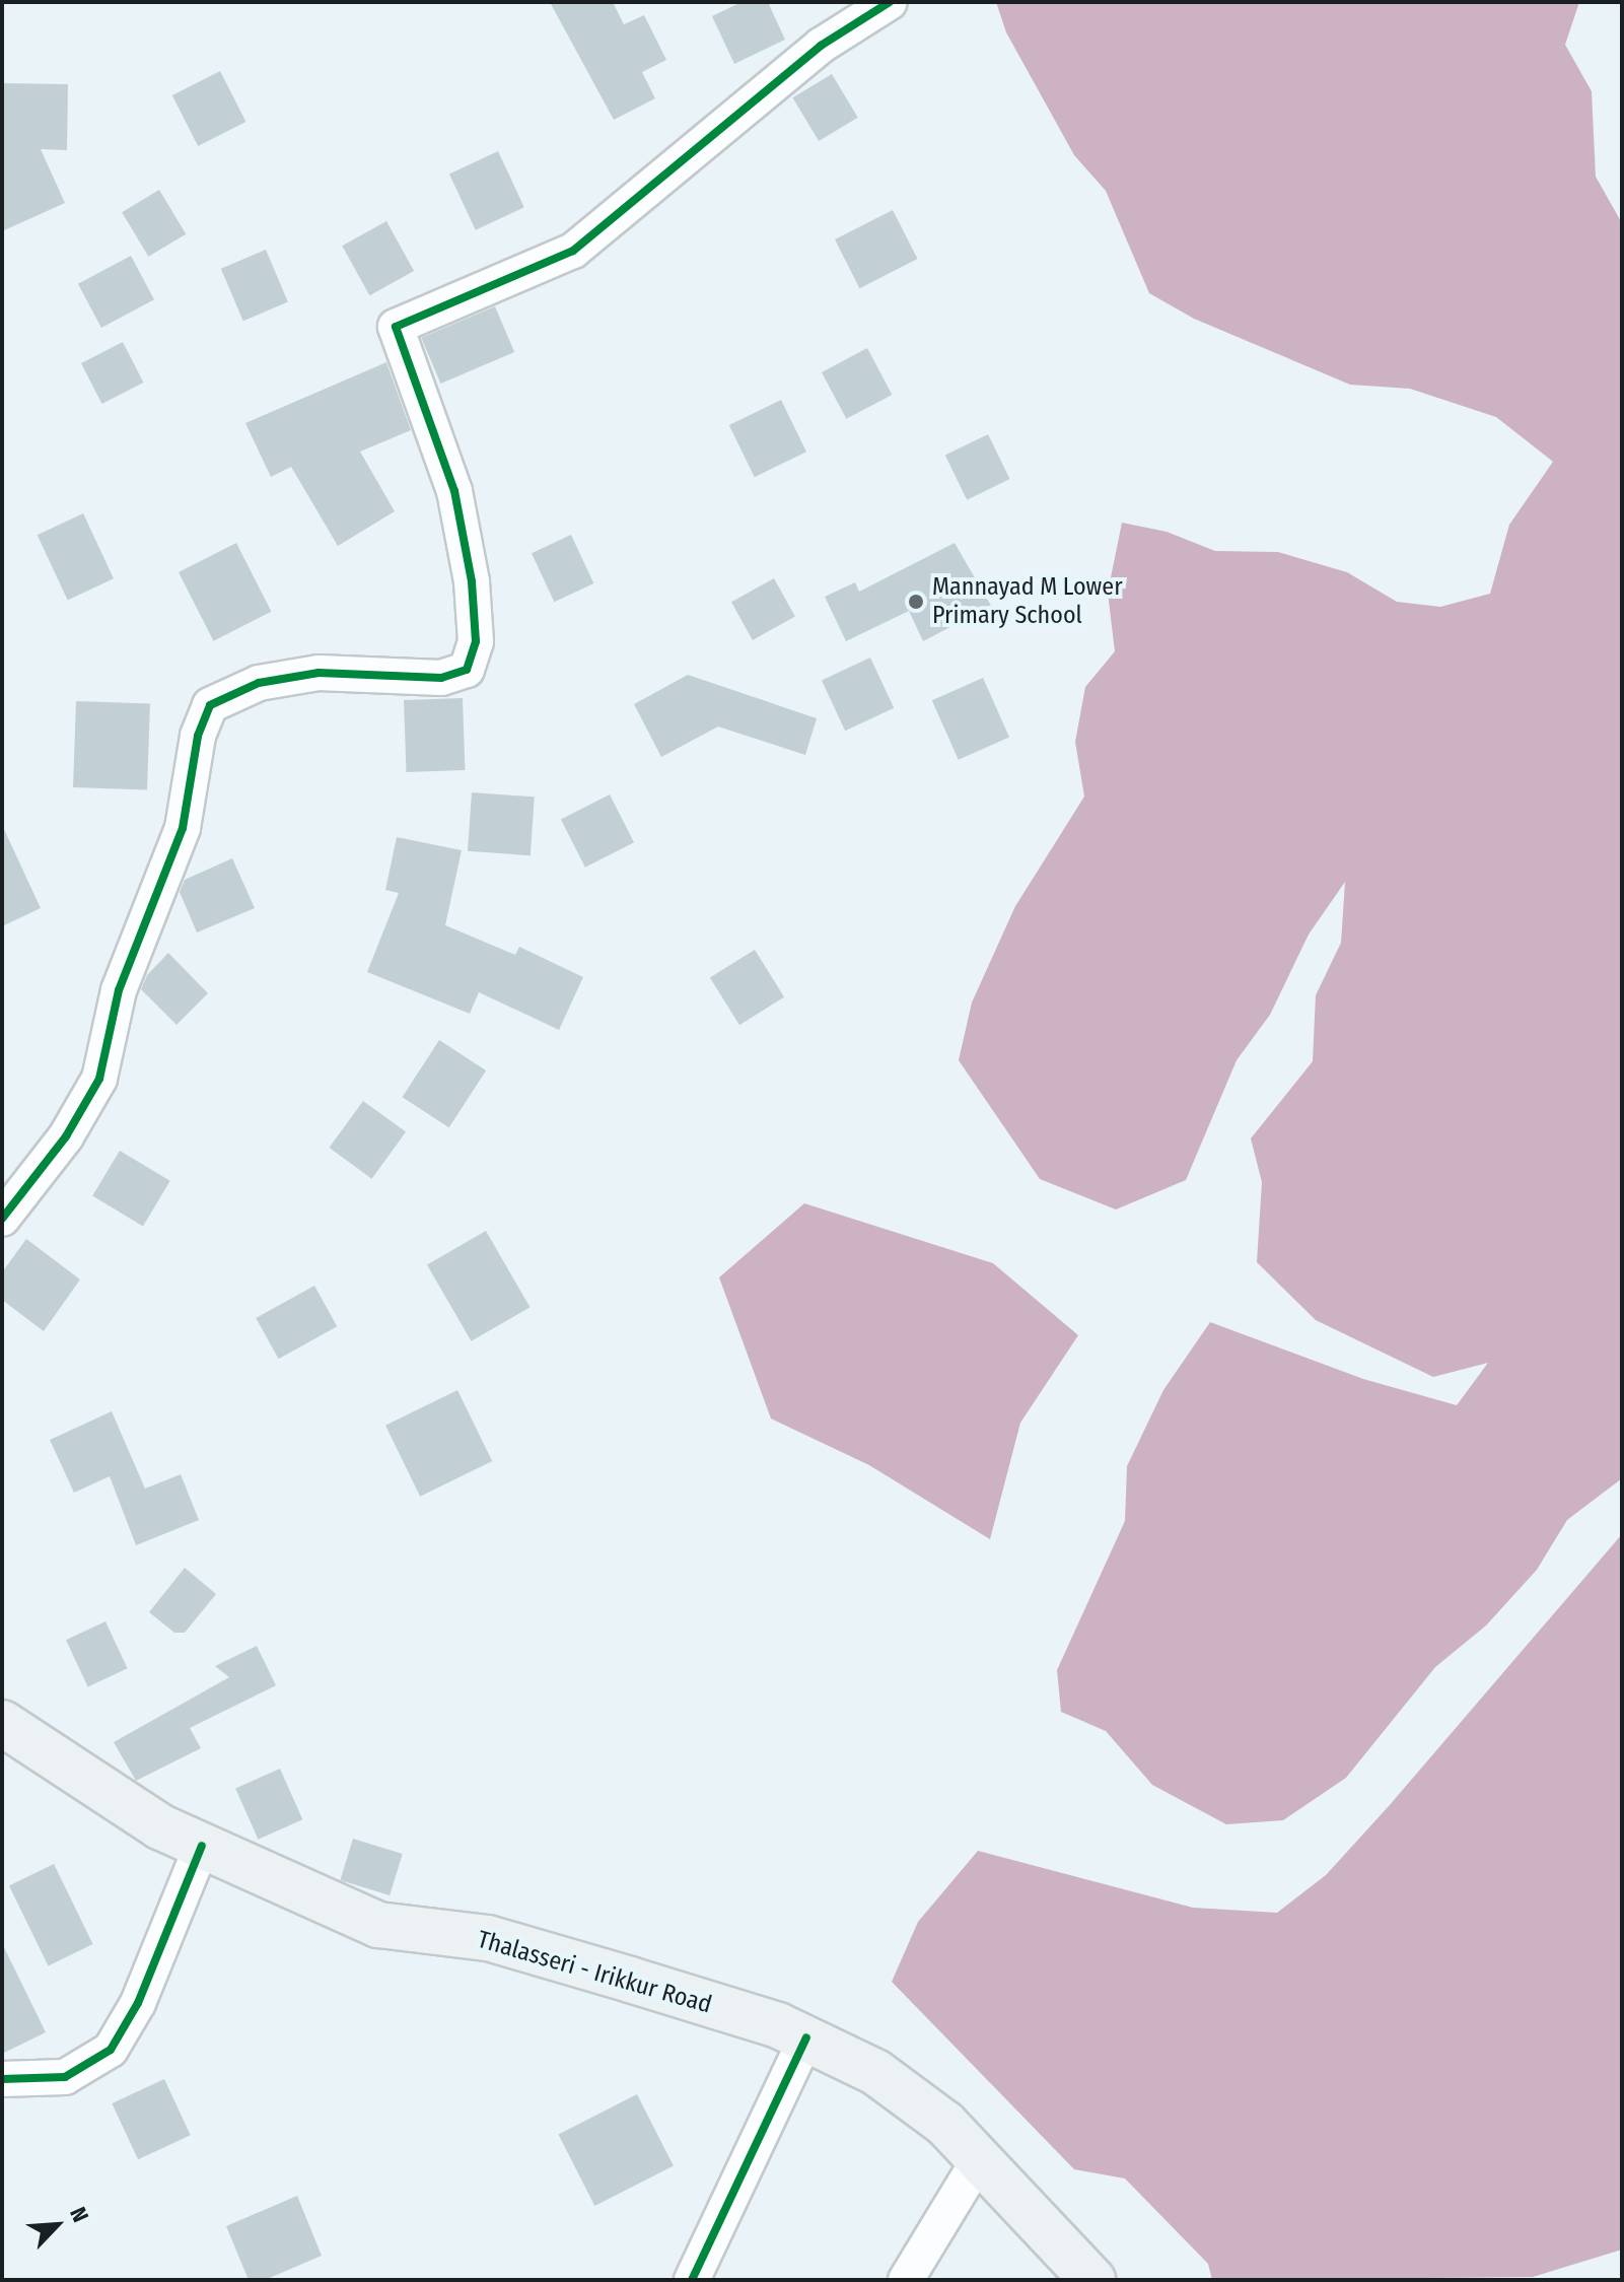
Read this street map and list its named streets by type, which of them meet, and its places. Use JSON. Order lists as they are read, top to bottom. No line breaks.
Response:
{"streets":{"main road":["Thalasseri - Irikkur Road"]},"places":["Mannayad M Lower Primary School"],"north":"top right"}
